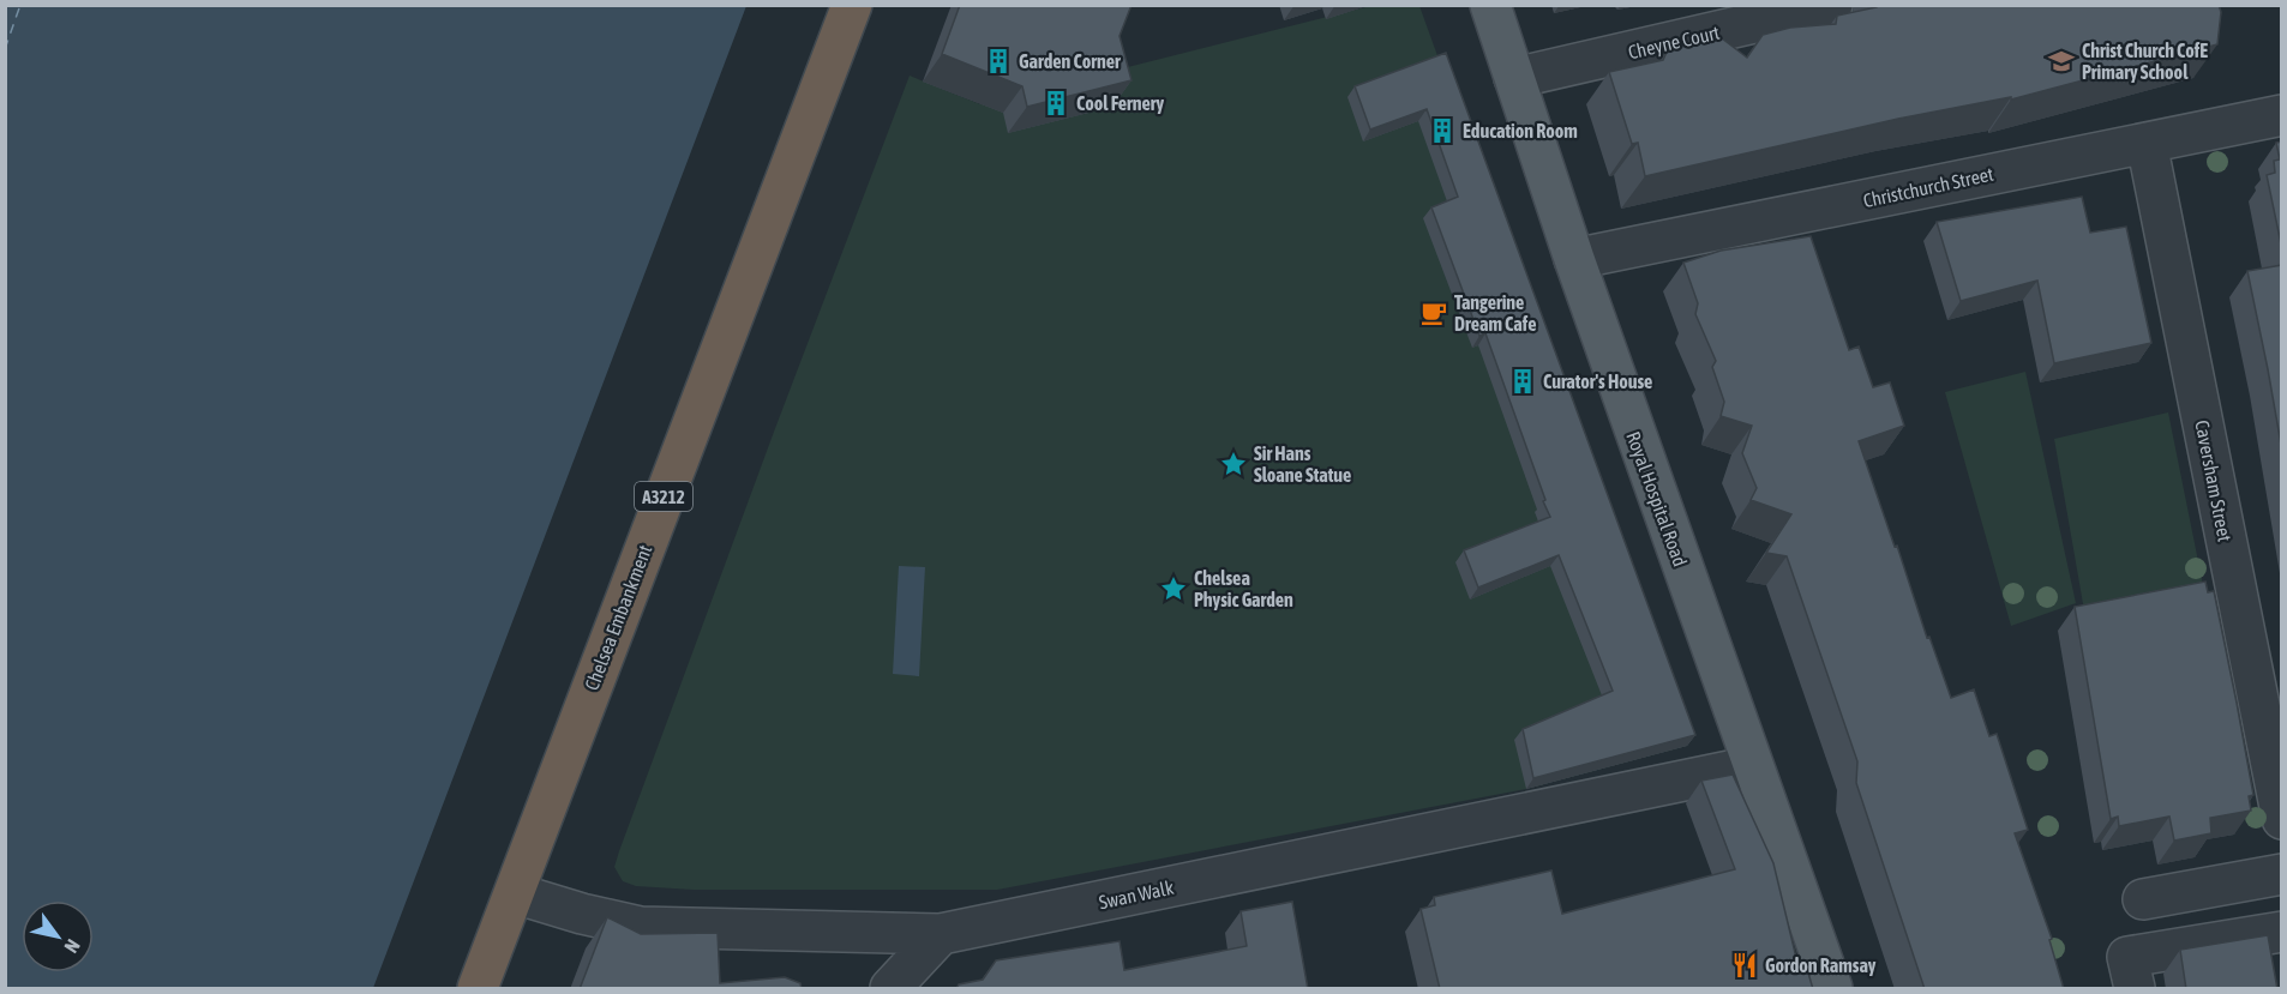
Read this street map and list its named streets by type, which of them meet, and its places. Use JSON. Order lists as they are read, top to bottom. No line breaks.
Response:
{"streets":{"highway":["A3212","Chelsea Embankment"],"main road":["Royal Hospital Road"],"street":["Cheyne Court","Christchurch Street","Caversham Street","Swan Walk"]},"crossings":[["Cheyne Court","Royal Hospital Road"],["Christchurch Street","Caversham Street"],["Christchurch Street","Royal Hospital Road"],["Royal Hospital Road","Swan Walk"],["Chelsea Embankment","Swan Walk"]],"places":{"building":["Garden Corner","Cool Fernery","Education Room","Curator's House"],"school or university":["Christ Church CofE Primary School"],"cafe":["Tangerine Dream Cafe"],"place":["Sir Hans Sloane Statue","Chelsea Physic Garden"],"restaurant":["Gordon Ramsay"]},"north":"bottom right"}
